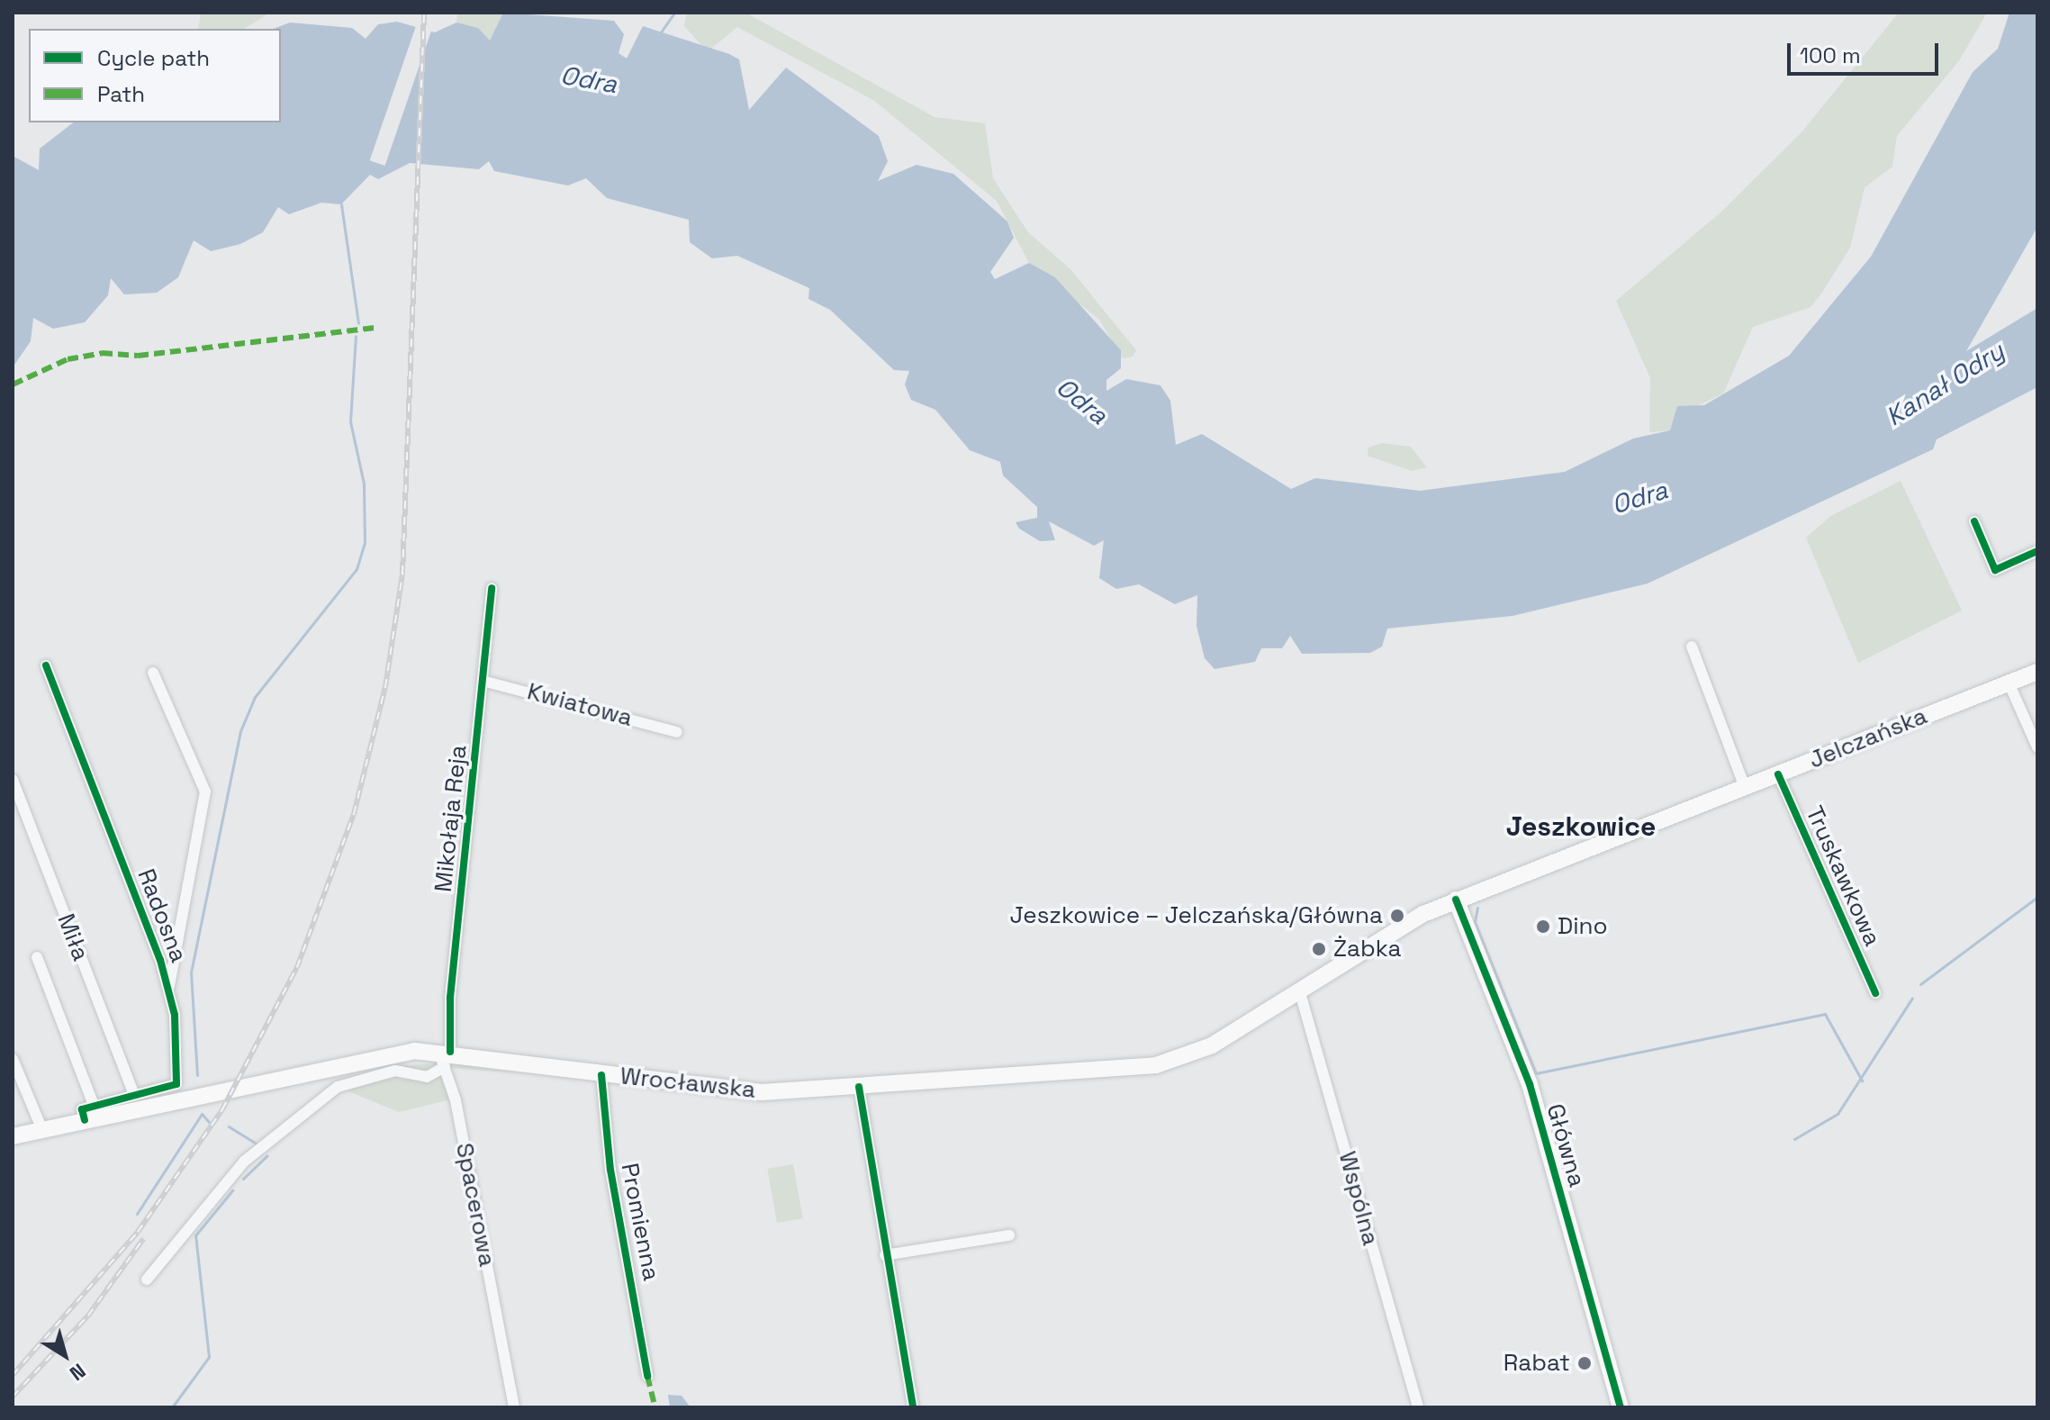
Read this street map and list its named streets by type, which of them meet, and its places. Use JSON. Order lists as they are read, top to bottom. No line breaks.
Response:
{"streets":{"main road":["Jelczańska","Wrocławska","Główna"],"street":["Kwiatowa","Mikołaja Reja","Truskawkowa","Radosna","Miła","Wspólna","Spacerowa","Promienna"]},"crossings":[["Kwiatowa","Mikołaja Reja"],["Jelczańska","Truskawkowa"],["Jelczańska","Wrocławska"],["Jelczańska","Główna"],["Jelczańska","Wspólna"],["Mikołaja Reja","Wrocławska"],["Mikołaja Reja","Spacerowa"],["Radosna","Miła"],["Wrocławska","Spacerowa"],["Wrocławska","Promienna"]],"districts":["Jeszkowice"],"water":["Odra","Kanał Odry"],"places":["Jeszkowice – Jelczańska/Główna","Dino","Żabka","Rabat"],"legend":["Cycle path","Path"],"scale_bar":"100 m","north":"bottom right"}
